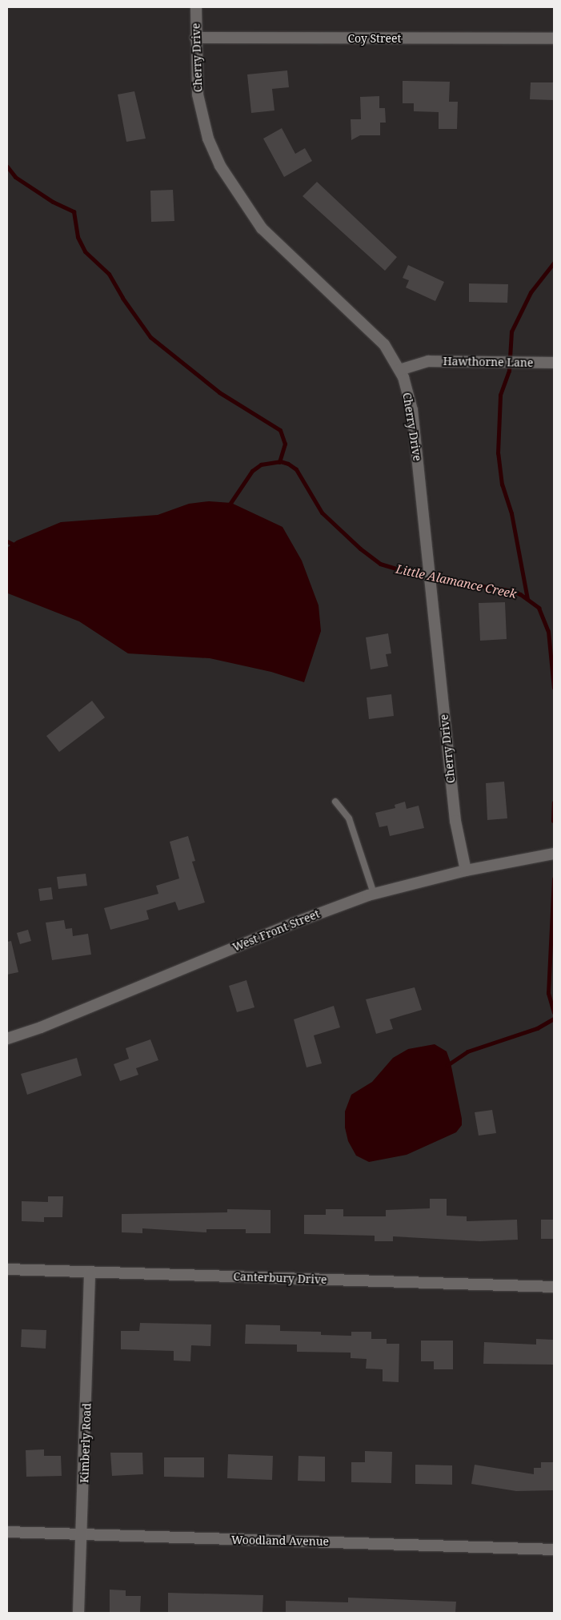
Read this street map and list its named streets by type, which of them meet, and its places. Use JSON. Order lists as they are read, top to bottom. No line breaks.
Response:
{"streets":{"street":["Coy Street","Cherry Drive","Hawthorne Lane","West Front Street","Canterbury Drive","Kimberly Road","Woodland Avenue"]},"crossings":[["Coy Street","Cherry Drive"],["Cherry Drive","Hawthorne Lane"],["Cherry Drive","West Front Street"],["Canterbury Drive","Kimberly Road"],["Kimberly Road","Woodland Avenue"]],"water":["Little Alamance Creek"]}
